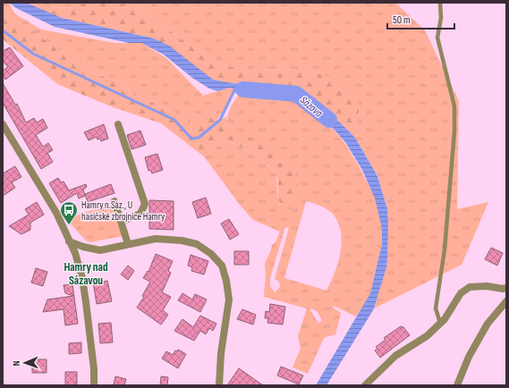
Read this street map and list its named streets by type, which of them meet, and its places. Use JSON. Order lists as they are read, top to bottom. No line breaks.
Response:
{"districts":["Hamry nad Sázavou"],"water":["Sázava"],"places":{"bus stop":["Hamry n.Sáz., U hasičské zbrojnice Hamry"]},"scale_bar":"50 m","north":"left"}
